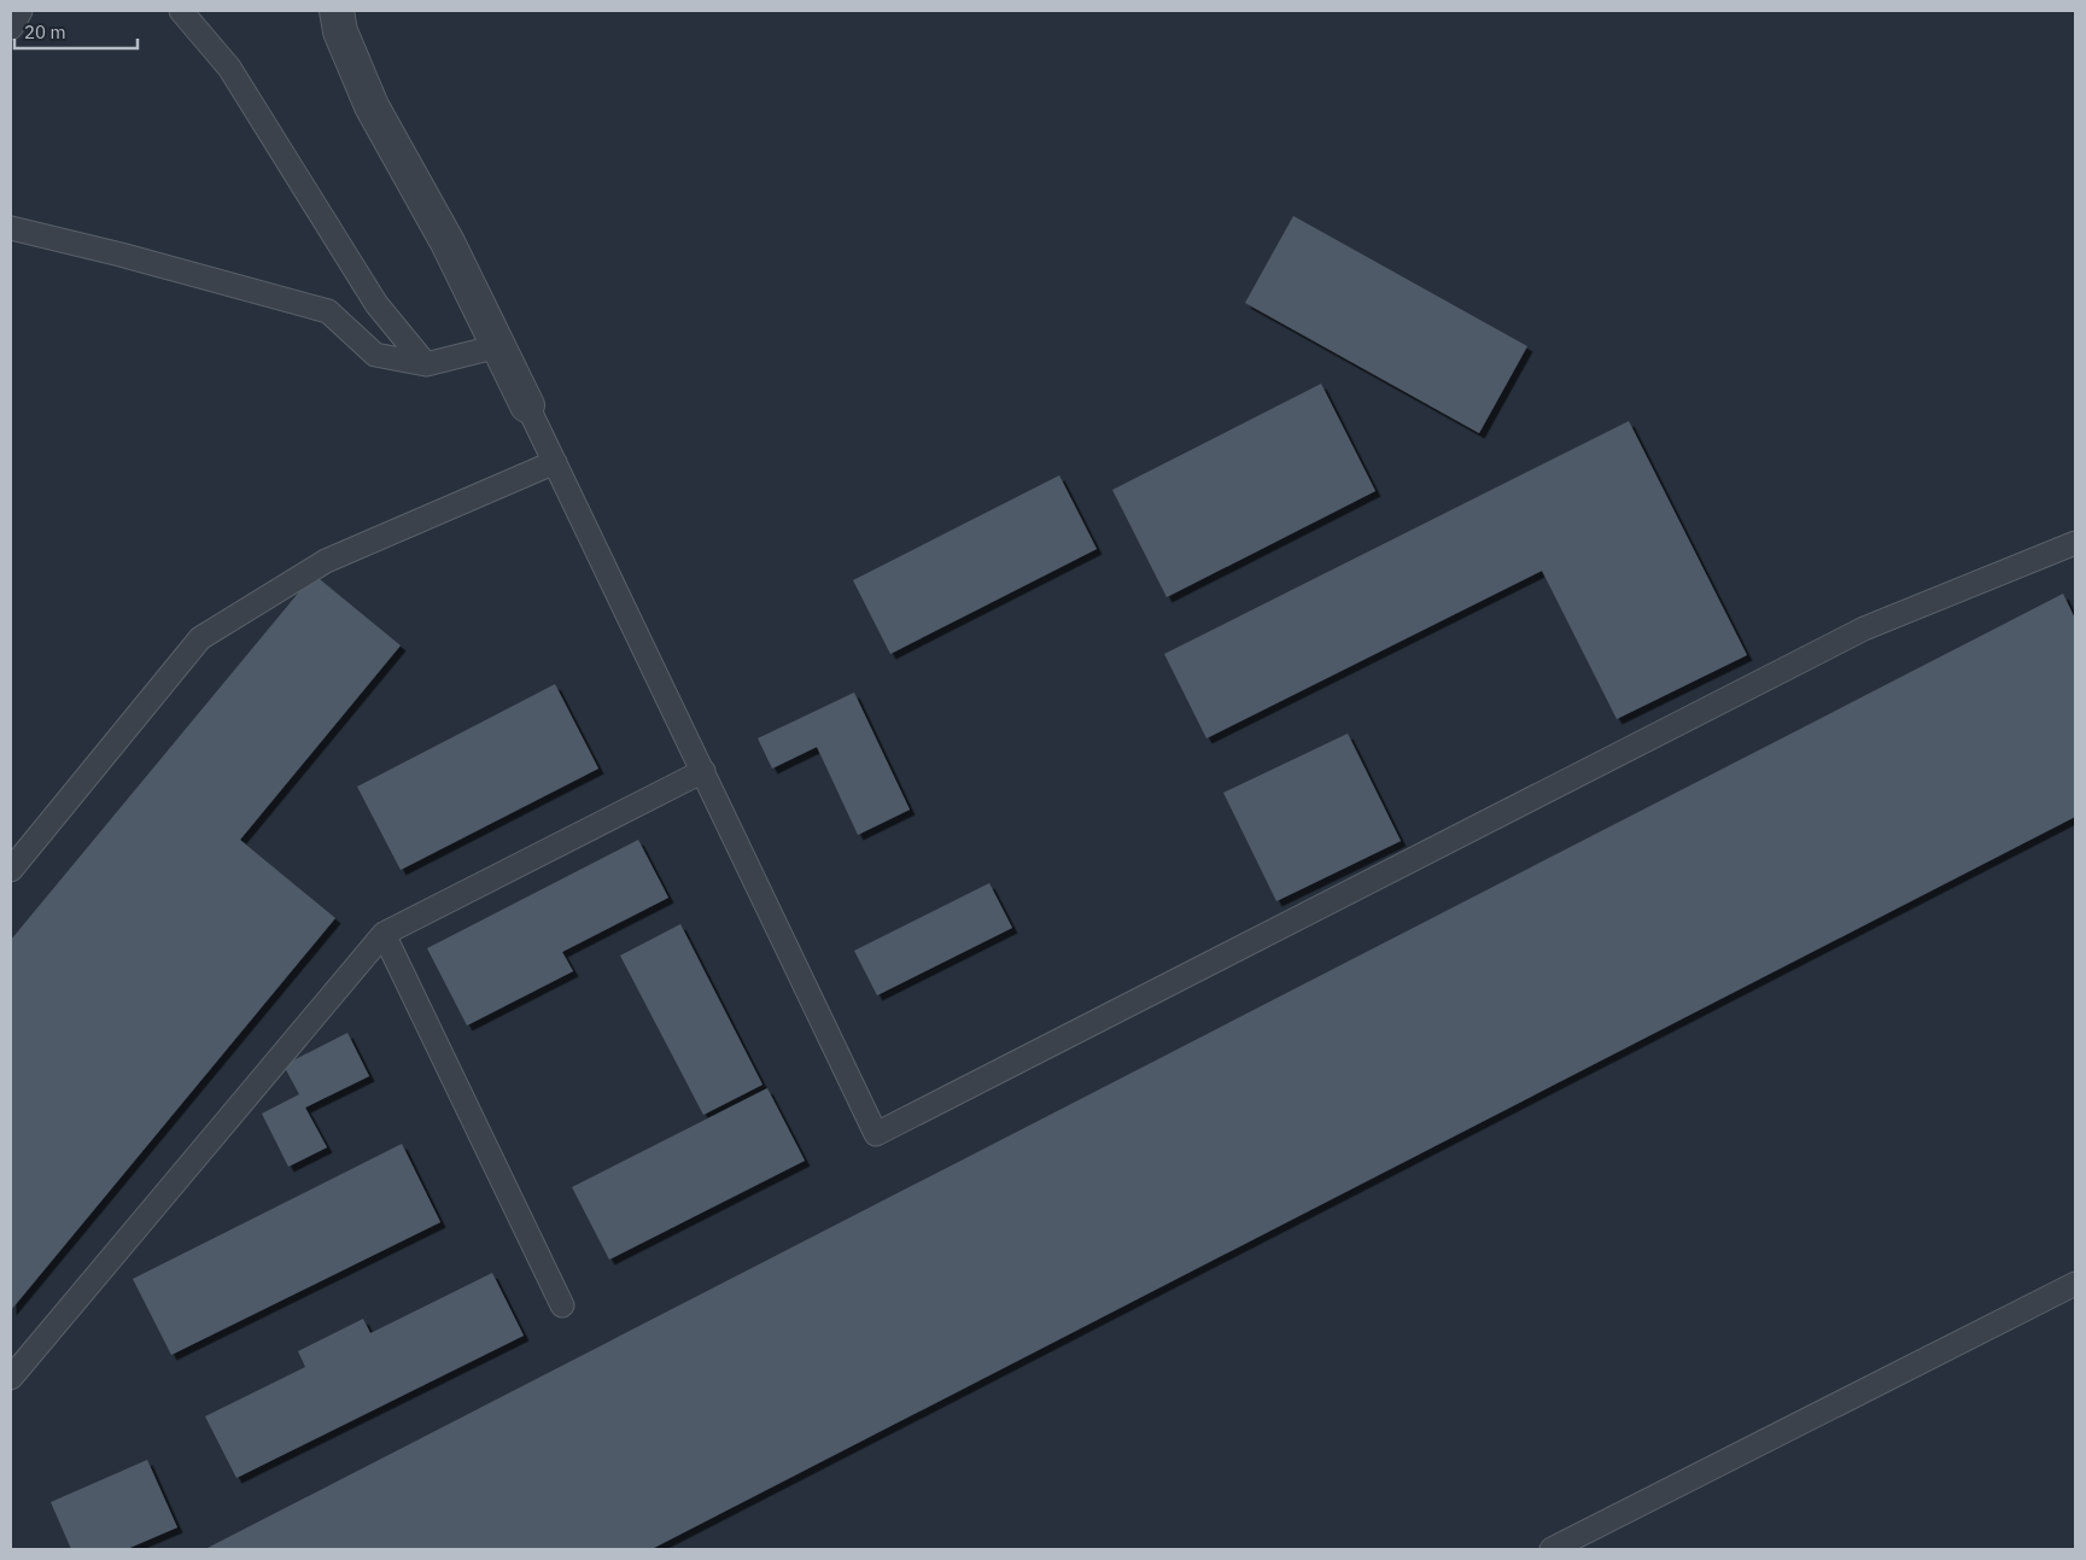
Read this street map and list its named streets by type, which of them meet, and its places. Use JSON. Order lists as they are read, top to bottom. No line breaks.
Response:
{"scale_bar":"20 m"}
